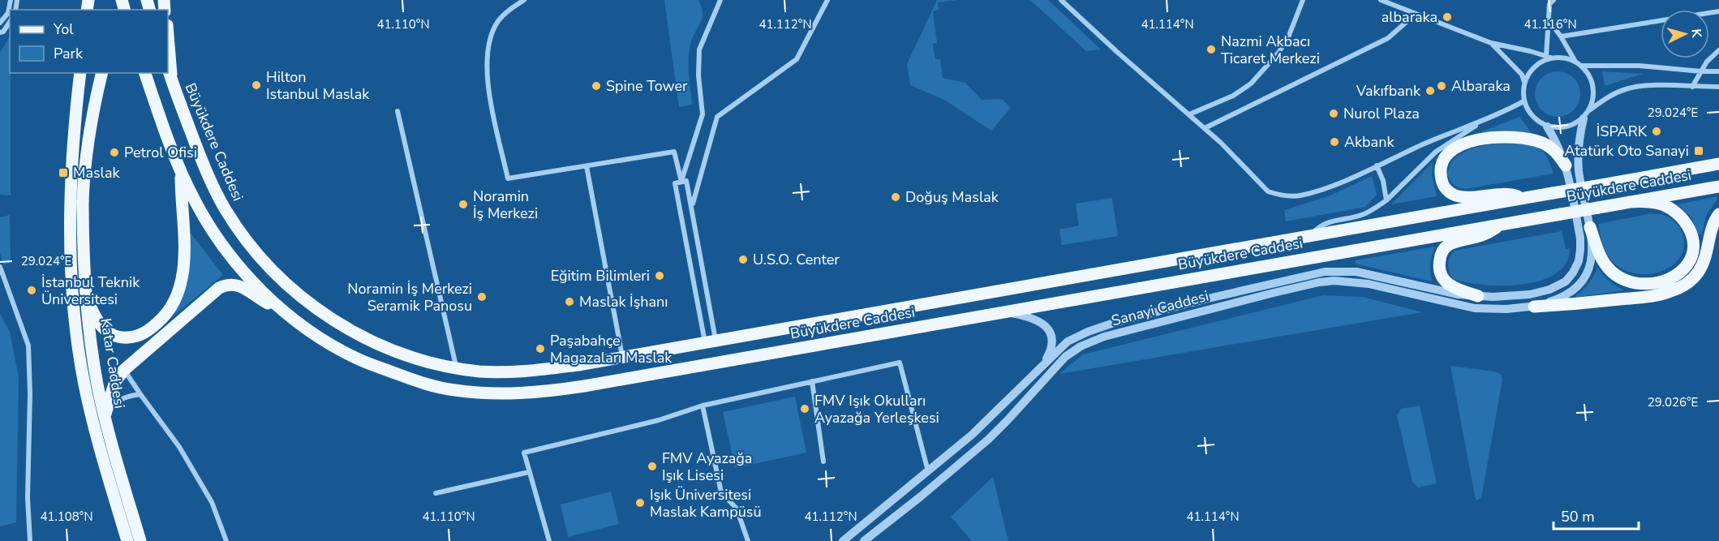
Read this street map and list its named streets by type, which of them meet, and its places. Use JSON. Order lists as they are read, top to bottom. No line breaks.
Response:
{"streets":{"main road":["Büyükdere Caddesi","Katar Caddesi"],"street":["Sanayi Caddesi"]},"places":{"other":["albaraka","Nazmi Akbacı Ticaret Merkezi","Hilton Istanbul Maslak","Spine Tower","Albaraka","Vakıfbank","Nurol Plaza","İSPARK","Akbank","Petrol Ofisi","Doğuş Maslak","Noramin İş Merkezi","U.S.O. Center","Eğitim Bilimleri","İstanbul Teknik Üniversitesi","Noramin İş Merkezi Seramik Panosu","Maslak İşhanı","Paşabahçe Magazaları Maslak","FMV Işık Okulları Ayazağa Yerleşkesi","FMV Ayazağa Işık Lisesi","Işık Üniversitesi Maslak Kampüsü"],"transit":["Atatürk Oto Sanayi","Maslak"]},"legend":["Yol","Park"],"scale_bar":"50 m","north":"right","coordinates":["41.110°N","41.112°N","41.114°N","41.116°N","29.024°E","29.026°E","41.108°N"]}
